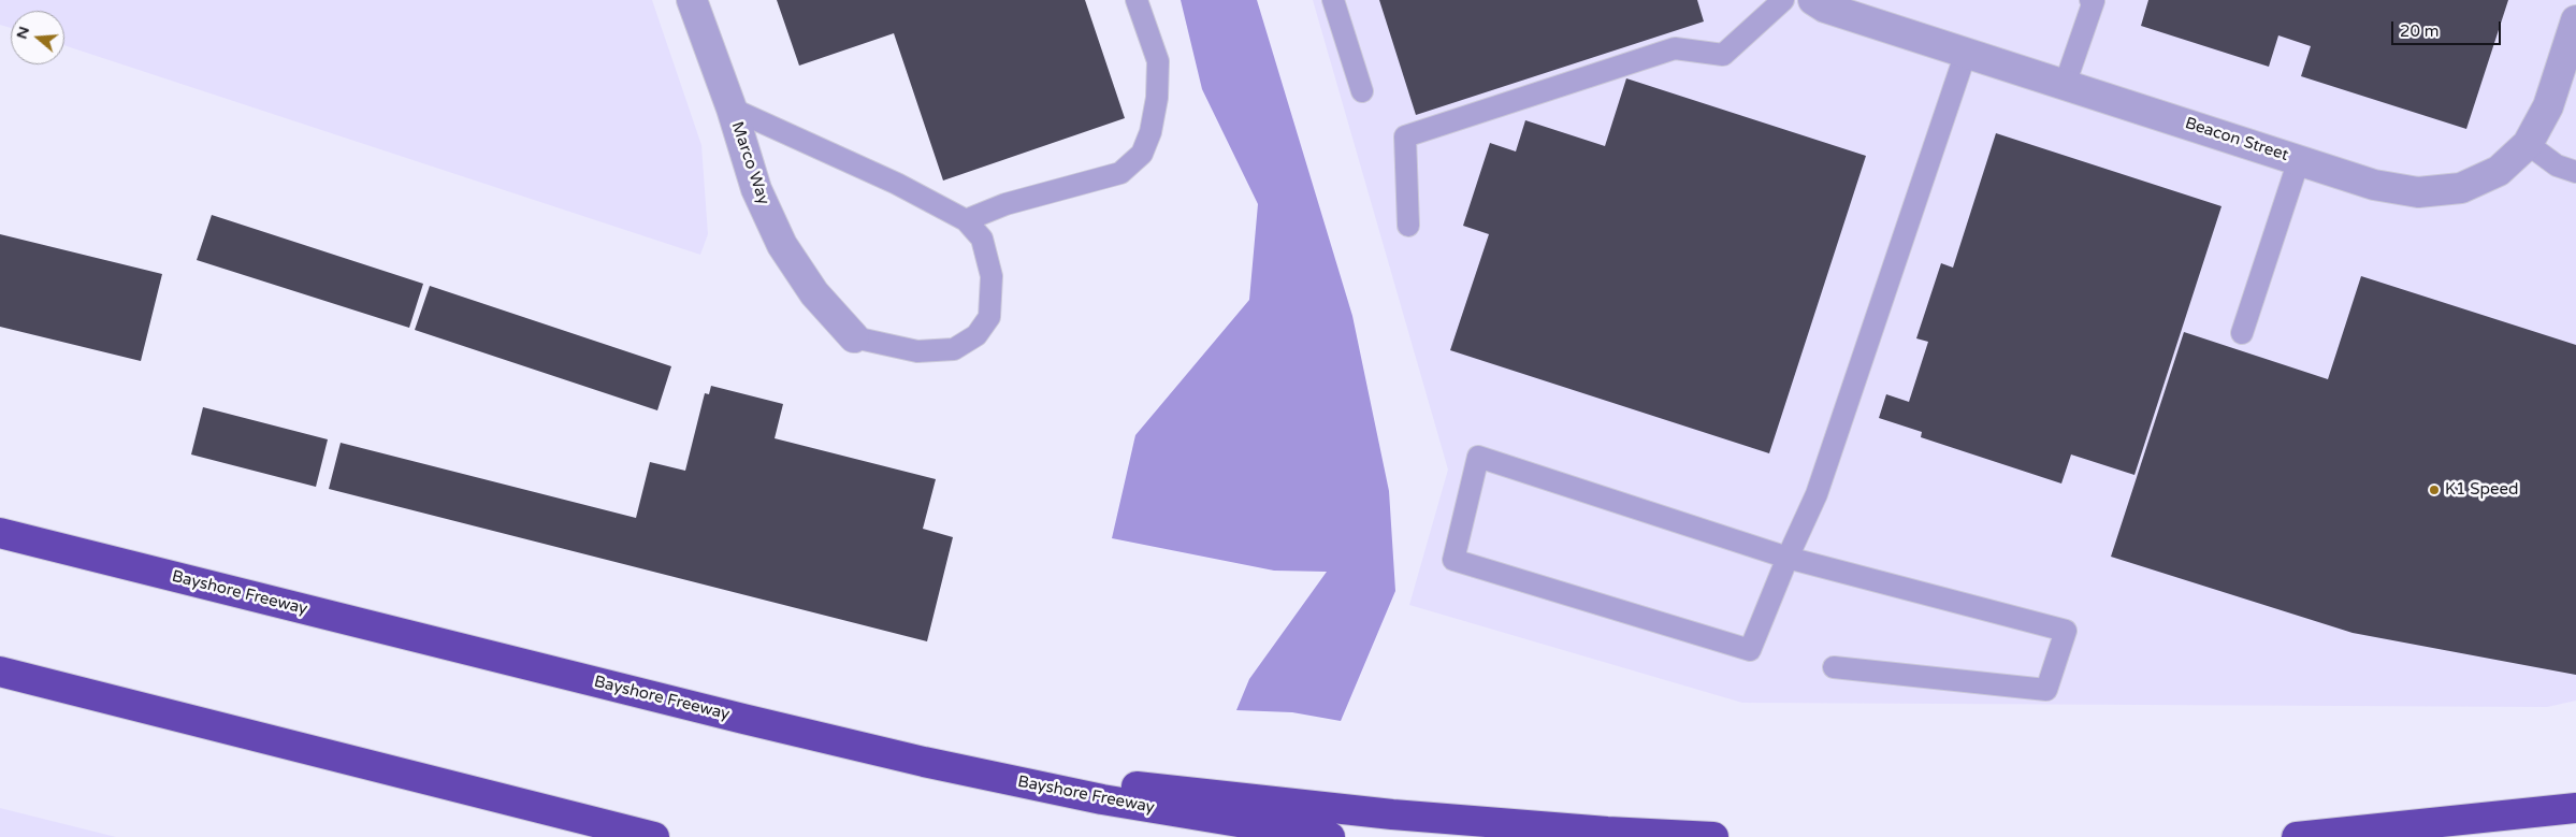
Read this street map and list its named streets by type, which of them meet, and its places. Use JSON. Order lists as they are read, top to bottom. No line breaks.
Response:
{"streets":{"highway":["Bayshore Freeway"],"street":["Beacon Street","Marco Way"]},"places":["K1 Speed"],"scale_bar":"20 m","north":"left"}
